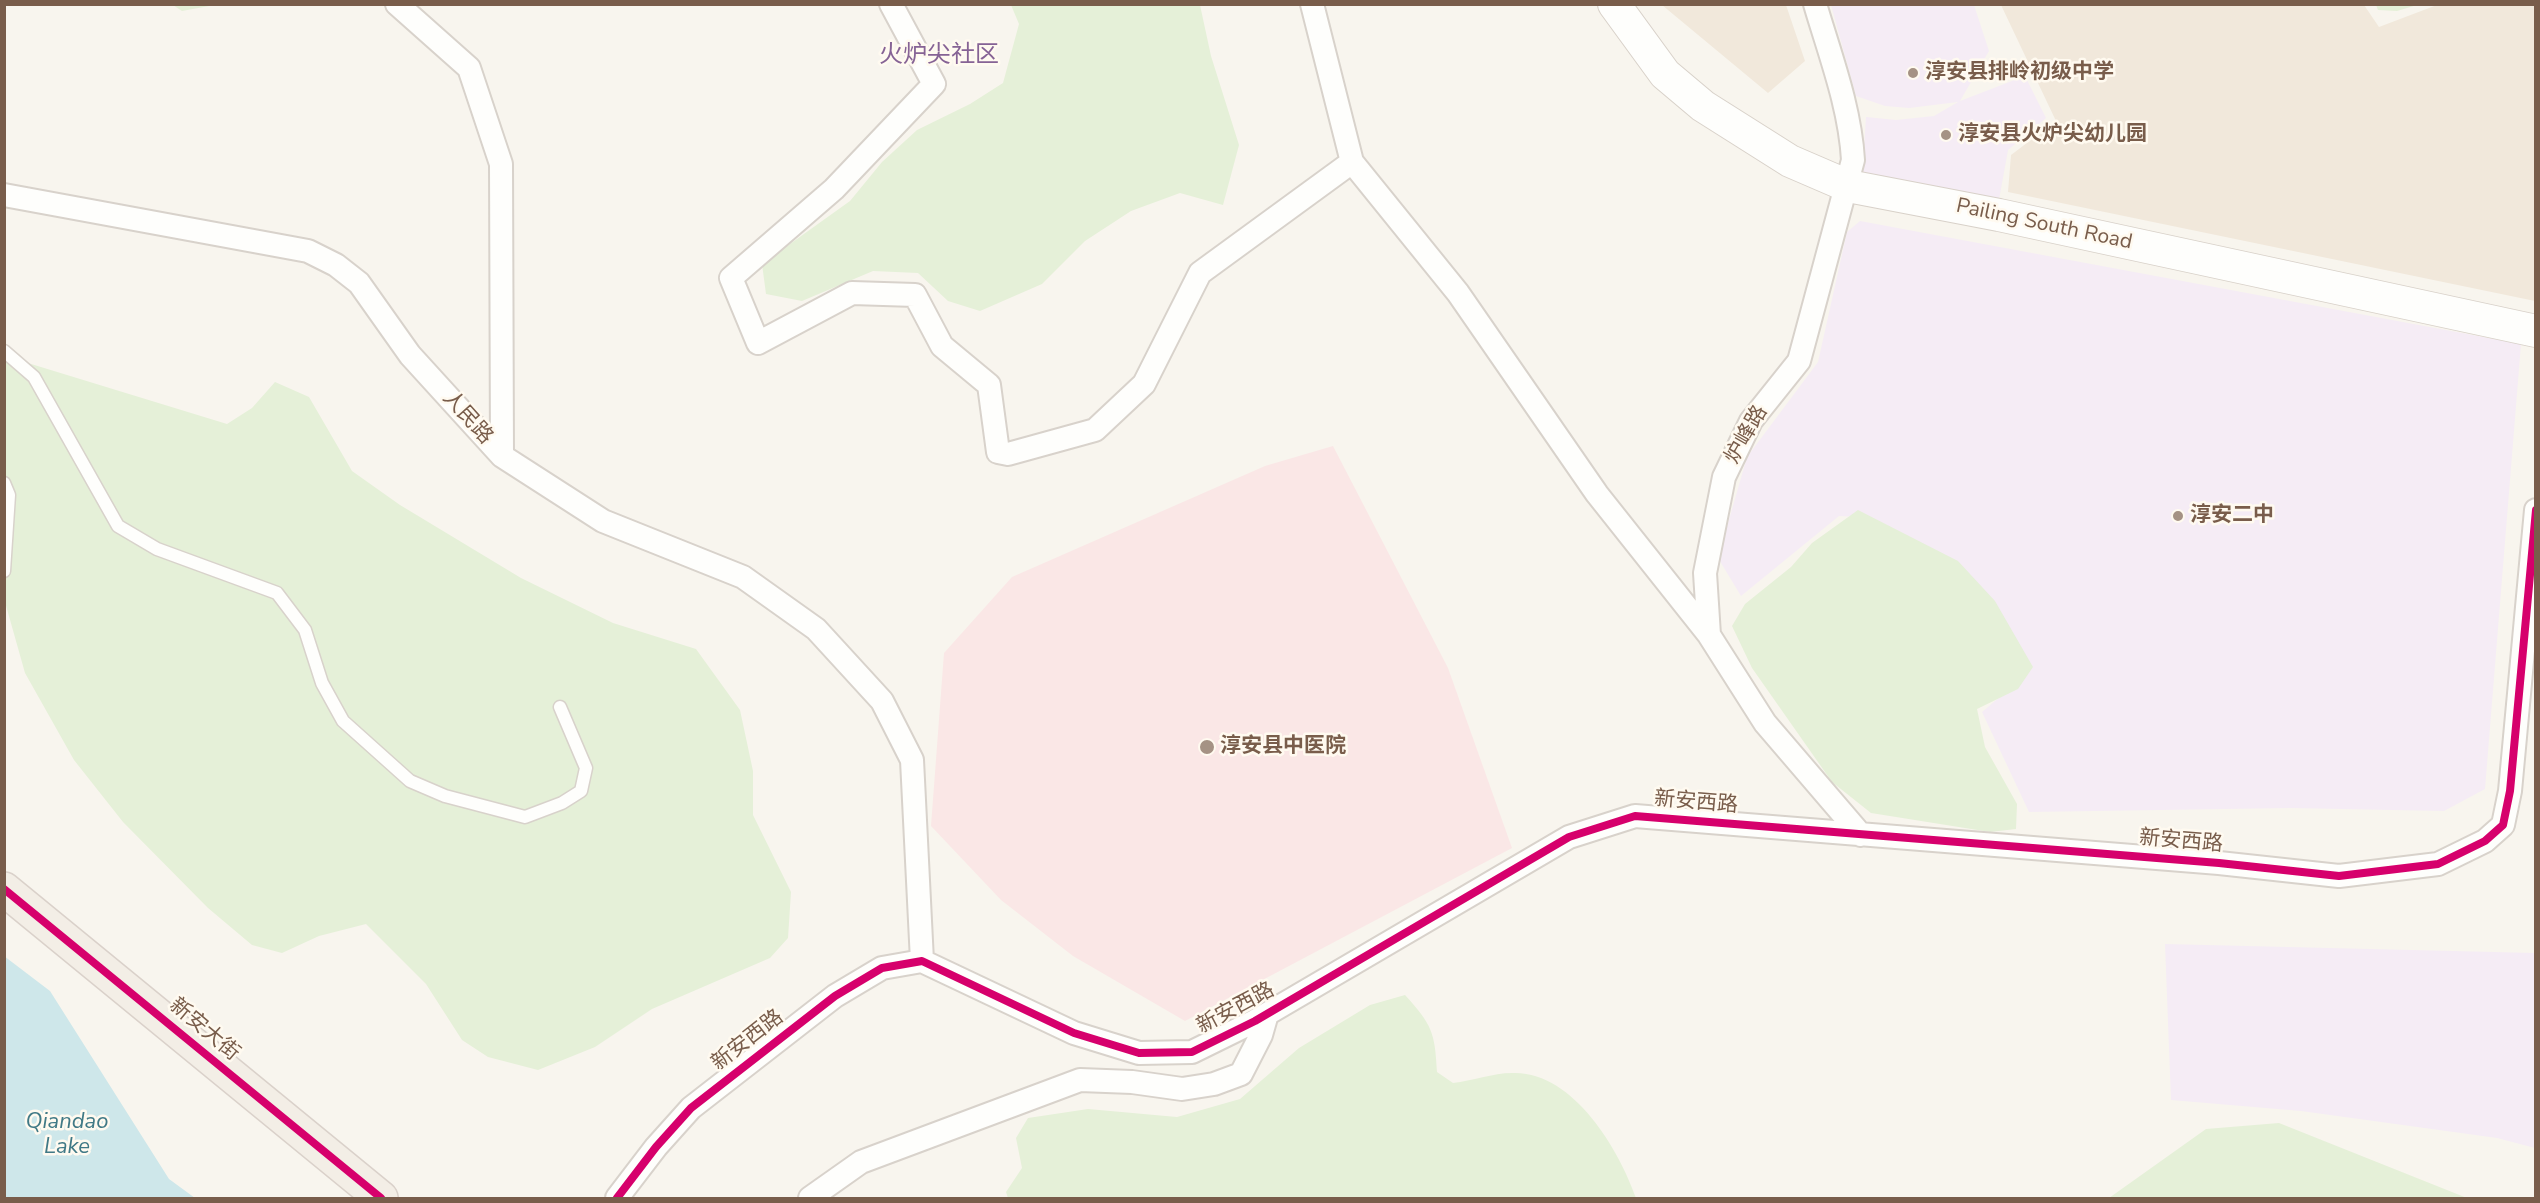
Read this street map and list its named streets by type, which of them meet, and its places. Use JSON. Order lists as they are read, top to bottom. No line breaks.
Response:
{"streets":{"main road":["新安大街"],"street":["Pailing South Road","人民路","炉峰路","新安西路"]},"crossings":[["Pailing South Road","炉峰路"],["炉峰路","新安西路"]],"districts":["火炉尖社区"],"water":["Qiandao Lake"],"places":["淳安县排岭初级中学","淳安县火炉尖幼儿园","淳安二中","淳安县中医院"]}
